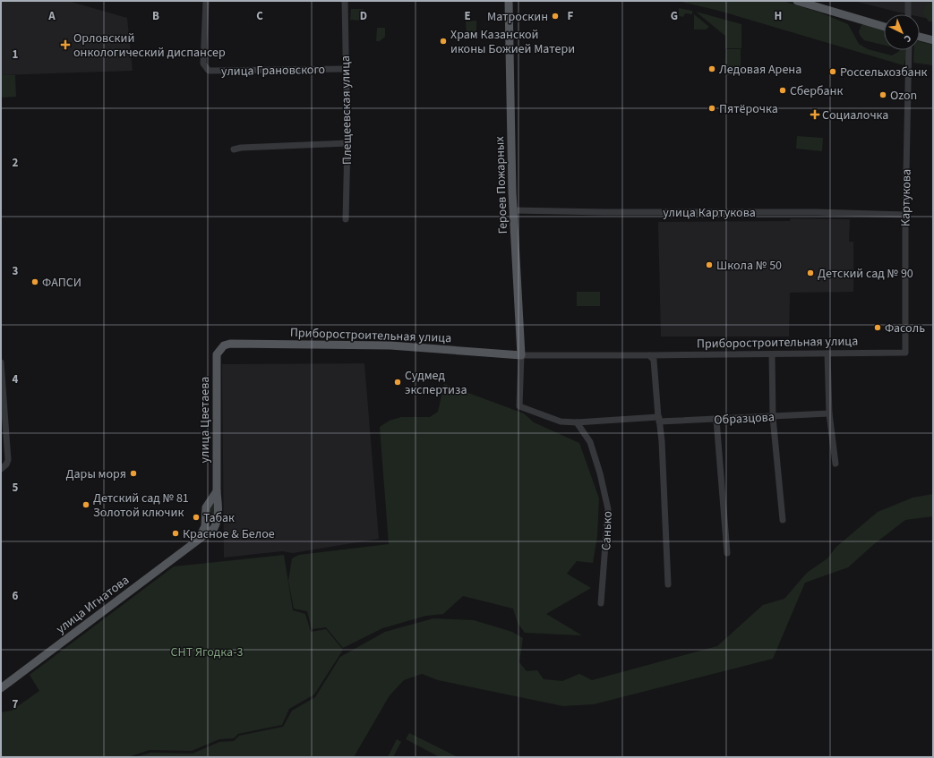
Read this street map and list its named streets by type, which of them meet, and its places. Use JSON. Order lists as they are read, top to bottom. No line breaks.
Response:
{"streets":{"main road":["Героев Пожарных","Приборостроительная улица","улица Цветаева","улица Игнатова"],"street":["улица Грановского","Плещеевская улица","Картукова","улица Картукова","Образцова","Санько"]},"crossings":[["улица Грановского","Плещеевская улица"],["Героев Пожарных","улица Картукова"],["Героев Пожарных","Приборостроительная улица"],["Картукова","улица Картукова"],["Картукова","Приборостроительная улица"],["Приборостроительная улица","улица Цветаева"],["улица Цветаева","улица Игнатова"]],"parks":["СНТ Ягодка-3"],"places":{"other":["Матроскин","Храм Казанской иконы Божией Матери","Ледовая Арена","Россельхозбанк","Сбербанк","Ozon","Пятёрочка","Школа № 50","Детский сад № 90","ФАПСИ","Фасоль","Судмед экспертиза","Дары моря","Детский сад № 81 Золотой ключик","Табак","Красное & Белое"],"health":["Орловский онкологический диспансер","Социалочка"]},"north":"bottom right","grid":{"columns":["A","B","C","D","E","F","G","H"],"rows":["1","2","3","4","5","6","7"]}}
